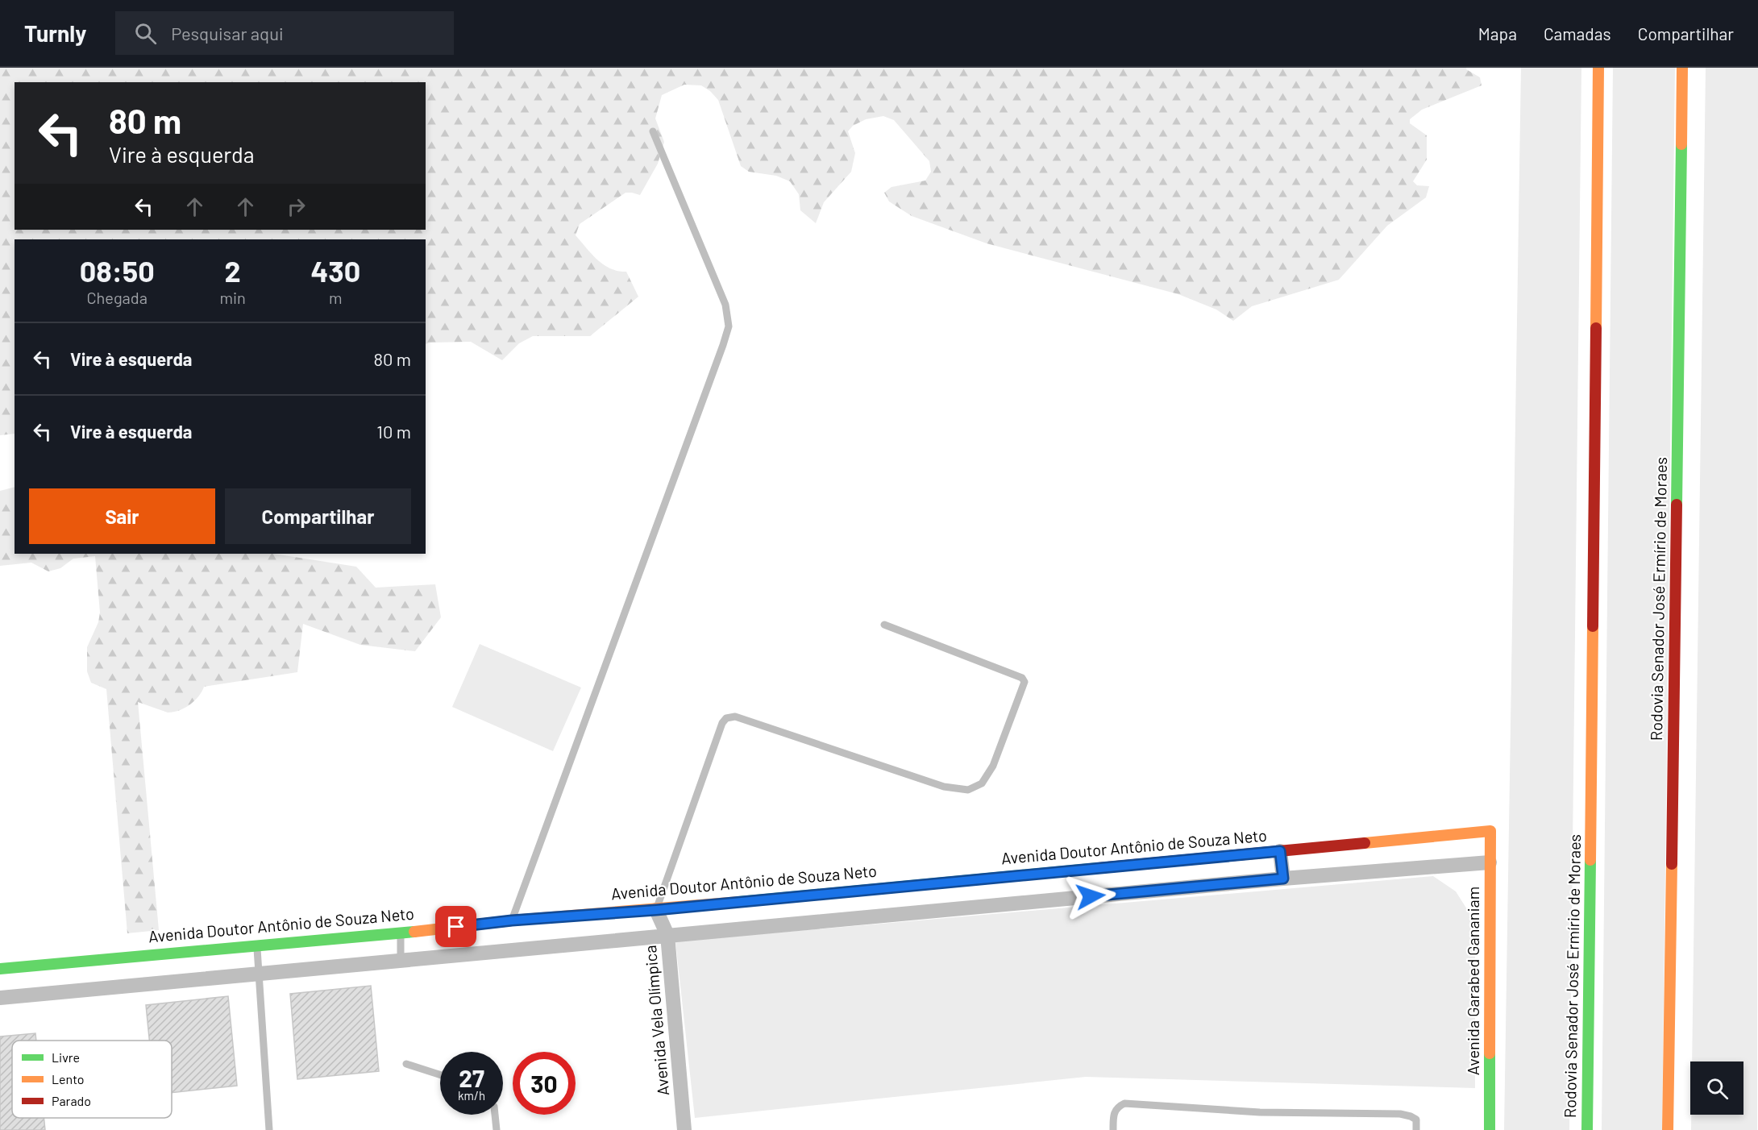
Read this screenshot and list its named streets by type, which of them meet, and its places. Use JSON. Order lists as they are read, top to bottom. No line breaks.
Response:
{"streets":{"main road":["Rodovia Senador José Ermírio de Moraes","Avenida Doutor Antônio de Souza Neto","Avenida Garabed Gananiam"],"street":["Avenida Vela Olímpica"]},"crossings":[["Avenida Doutor Antônio de Souza Neto","Avenida Garabed Gananiam"],["Avenida Doutor Antônio de Souza Neto","Avenida Vela Olímpica"]],"legend":["Livre","Lento","Parado"],"page":{"header":"Turnly","search":"Pesquisar aqui","nav":["Mapa","Camadas","Compartilhar"],"turn":["80 m","Vire à esquerda"],"eta":["08:50","Chegada","2","min","430","m"],"list":[{"name":"Vire à esquerda","value":"80 m"},{"name":"Vire à esquerda","value":"10 m"}],"buttons":["Sair","Compartilhar"],"speed":"27 km/h","limit":"30"}}
